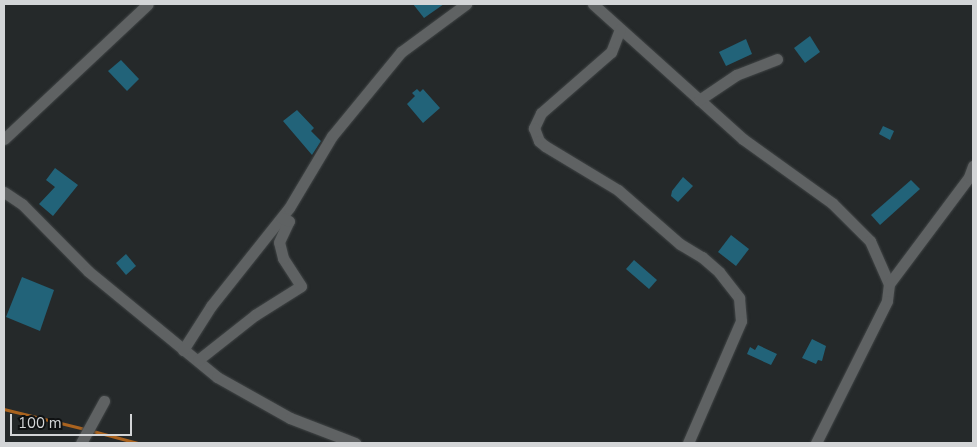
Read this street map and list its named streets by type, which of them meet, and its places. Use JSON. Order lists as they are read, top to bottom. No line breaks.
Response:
{"scale_bar":"100 m"}
